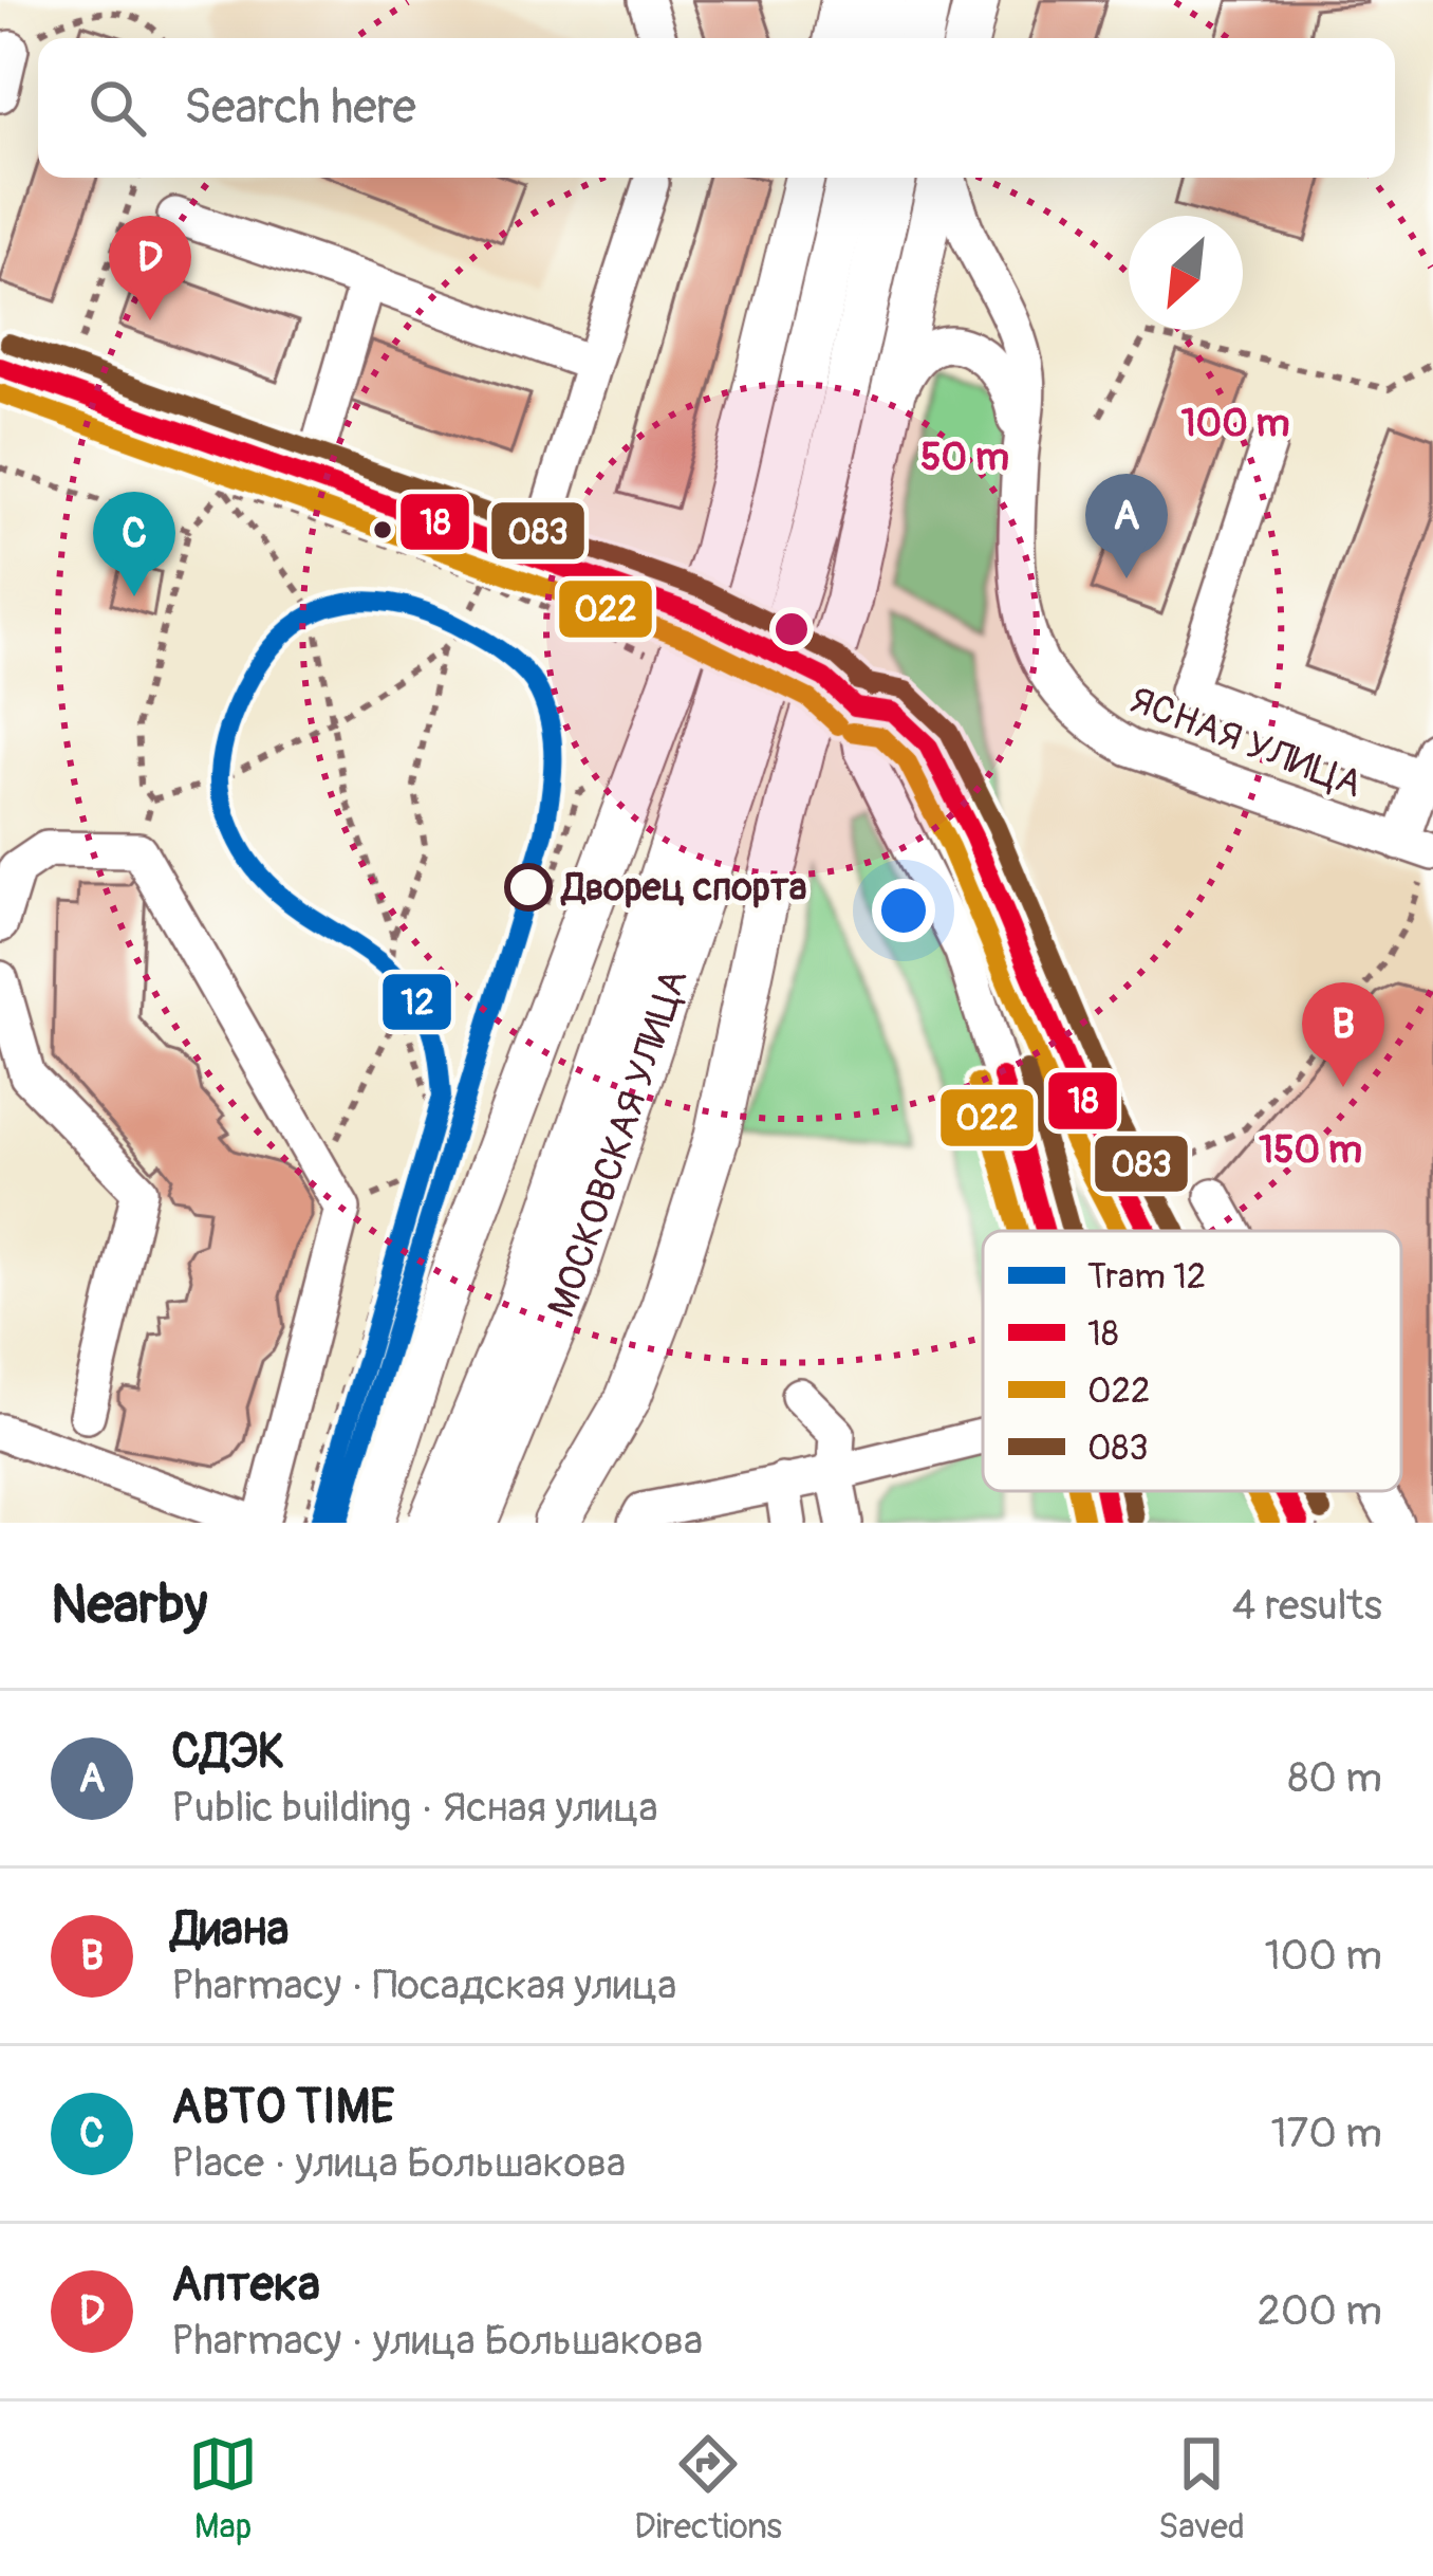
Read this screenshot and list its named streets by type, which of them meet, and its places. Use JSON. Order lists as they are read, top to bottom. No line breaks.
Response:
{"streets":{"main road":["МОСКОВСКАЯ УЛИЦА"],"street":["ЯСНАЯ УЛИЦА"]},"places":["Дворец спорта"],"lines":["transit line 083","transit line 18","transit line 022","tram line 12"],"legend":["Tram 12","18","022","083"],"north":"bottom left","page":{"search":"Search here","pins":["D","A","C","B"],"heading":["Nearby","4 results"],"list":[{"mark":"A","name":"СДЭК","note":"Public building · Ясная улица","value":"80 m"},{"mark":"B","name":"Диана","note":"Pharmacy · Посадская улица","value":"100 m"},{"mark":"C","name":"АВТО TIME","note":"Place · улица Большакова","value":"170 m"},{"mark":"D","name":"Аптека","note":"Pharmacy · улица Большакова","value":"200 m"}],"nav":["Map","Directions","Saved"]},"rings":["100 m","50 m","150 m"]}
